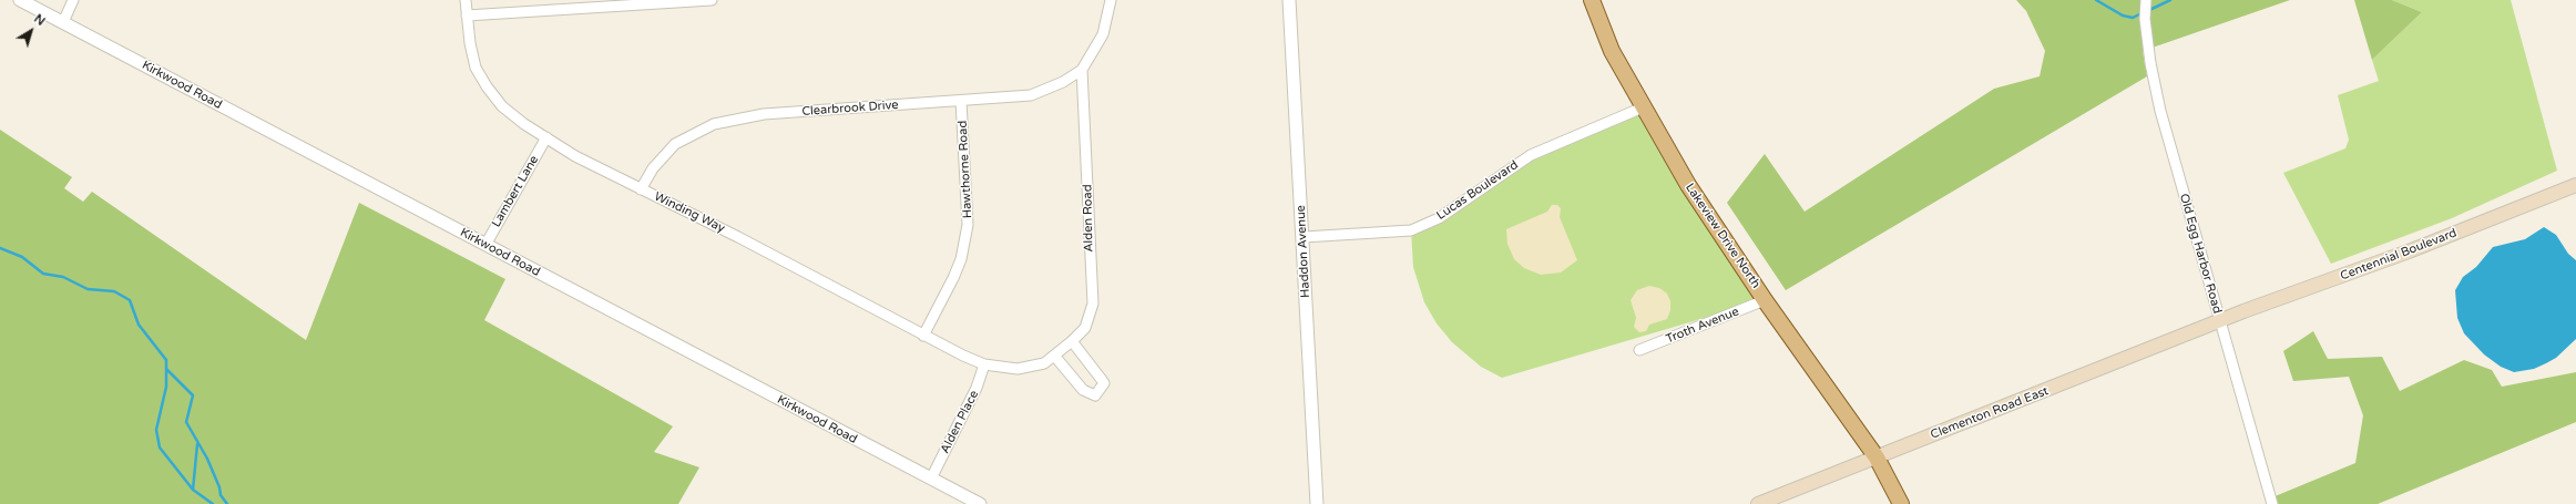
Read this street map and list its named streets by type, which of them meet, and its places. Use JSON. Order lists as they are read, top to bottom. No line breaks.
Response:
{"streets":{"main road":["Lakeview Drive North","Centennial Boulevard","Clementon Road East"],"street":["Kirkwood Road","Clearbrook Drive","Hawthorne Road","Lucas Boulevard","Lambert Lane","Winding Way","Alden Road","Haddon Avenue","Old Egg Harbor Road","Troth Avenue","Alden Place"]},"crossings":[["Kirkwood Road","Lambert Lane"],["Kirkwood Road","Alden Place"],["Clearbrook Drive","Hawthorne Road"],["Clearbrook Drive","Winding Way"],["Clearbrook Drive","Alden Road"],["Hawthorne Road","Winding Way"],["Lucas Boulevard","Lakeview Drive North"],["Lucas Boulevard","Haddon Avenue"],["Lambert Lane","Winding Way"],["Winding Way","Alden Road"],["Winding Way","Alden Place"],["Alden Road","Alden Place"],["Lakeview Drive North","Troth Avenue"],["Lakeview Drive North","Clementon Road East"],["Old Egg Harbor Road","Centennial Boulevard"],["Old Egg Harbor Road","Clementon Road East"],["Centennial Boulevard","Clementon Road East"]],"north":"top right"}
